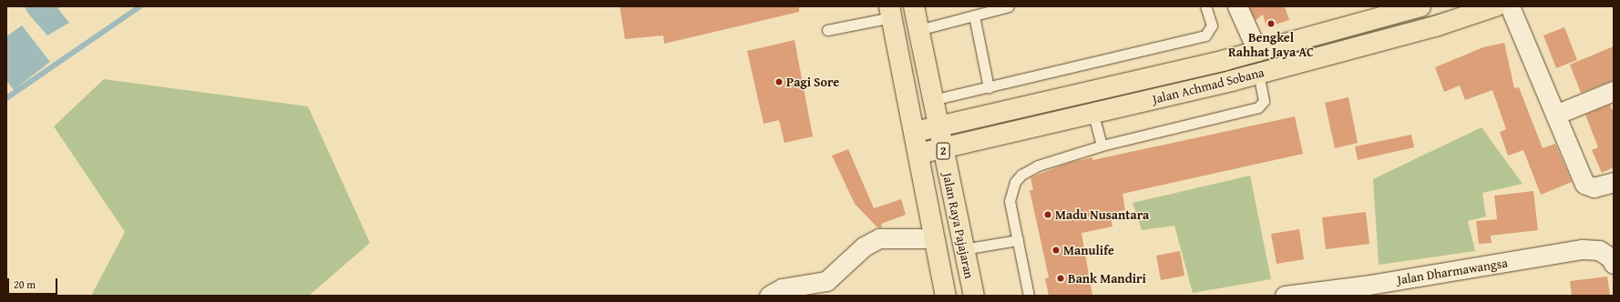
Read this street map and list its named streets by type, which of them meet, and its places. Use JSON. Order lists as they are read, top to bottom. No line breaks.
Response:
{"streets":{"main road":["Jalan Achmad Sobana","2","Jalan Raya Pajajaran"],"street":["Jalan Dharmawangsa"]},"crossings":[["Jalan Achmad Sobana","Jalan Raya Pajajaran"]],"places":["Bengkel Rahhat Jaya AC","Pagi Sore","Madu Nusantara","Manulife","Bank Mandiri"],"scale_bar":"20 m"}
